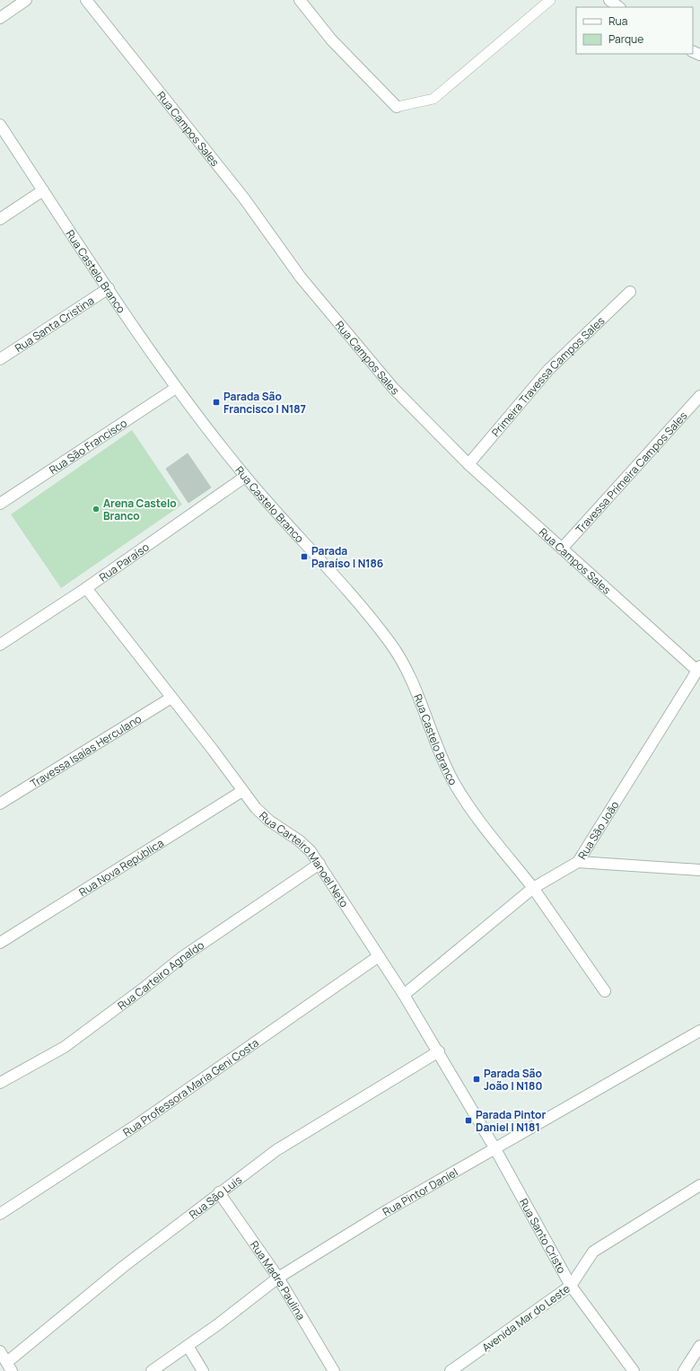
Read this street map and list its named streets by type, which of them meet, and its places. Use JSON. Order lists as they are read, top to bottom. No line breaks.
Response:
{"streets":{"street":["Rua Campos Sales","Rua Castelo Branco","Rua Santa Cristina","Primeira Travessa Campos Sales","Rua São Francisco","Travessa Primeira Campos Sales","Rua Paraíso","Travessa Isaías Herculano","Rua São João","Rua Carteiro Manoel Neto","Rua Nova República","Rua Carteiro Agnaldo","Rua Professora Maria Geni Costa","Rua Pintor Daniel","Rua São Luis","Rua Santo Cristo","Rua Madre Paulina","Avenida Mar do Leste"]},"crossings":[["Rua Campos Sales","Primeira Travessa Campos Sales"],["Rua Campos Sales","Travessa Primeira Campos Sales"],["Rua Campos Sales","Rua São João"],["Rua Castelo Branco","Rua Santa Cristina"],["Rua Castelo Branco","Rua São Francisco"],["Rua Castelo Branco","Rua Paraíso"],["Rua Castelo Branco","Rua São João"],["Rua Paraíso","Rua Carteiro Manoel Neto"],["Travessa Isaías Herculano","Rua Carteiro Manoel Neto"],["Rua São João","Rua Carteiro Manoel Neto"],["Rua Carteiro Manoel Neto","Rua Nova República"],["Rua Carteiro Manoel Neto","Rua Carteiro Agnaldo"],["Rua Carteiro Manoel Neto","Rua Professora Maria Geni Costa"],["Rua Carteiro Manoel Neto","Rua Pintor Daniel"],["Rua Carteiro Manoel Neto","Rua São Luis"],["Rua Carteiro Manoel Neto","Rua Santo Cristo"],["Rua Pintor Daniel","Rua Santo Cristo"],["Rua Pintor Daniel","Rua Madre Paulina"],["Rua São Luis","Rua Madre Paulina"],["Rua Santo Cristo","Avenida Mar do Leste"]],"places":{"transit":["Parada São Francisco | N187","Parada Paraíso | N186","Parada São João | N180","Parada Pintor Daniel | N181"],"other":["Arena Castelo Branco"]},"legend":["Rua","Parque"]}
